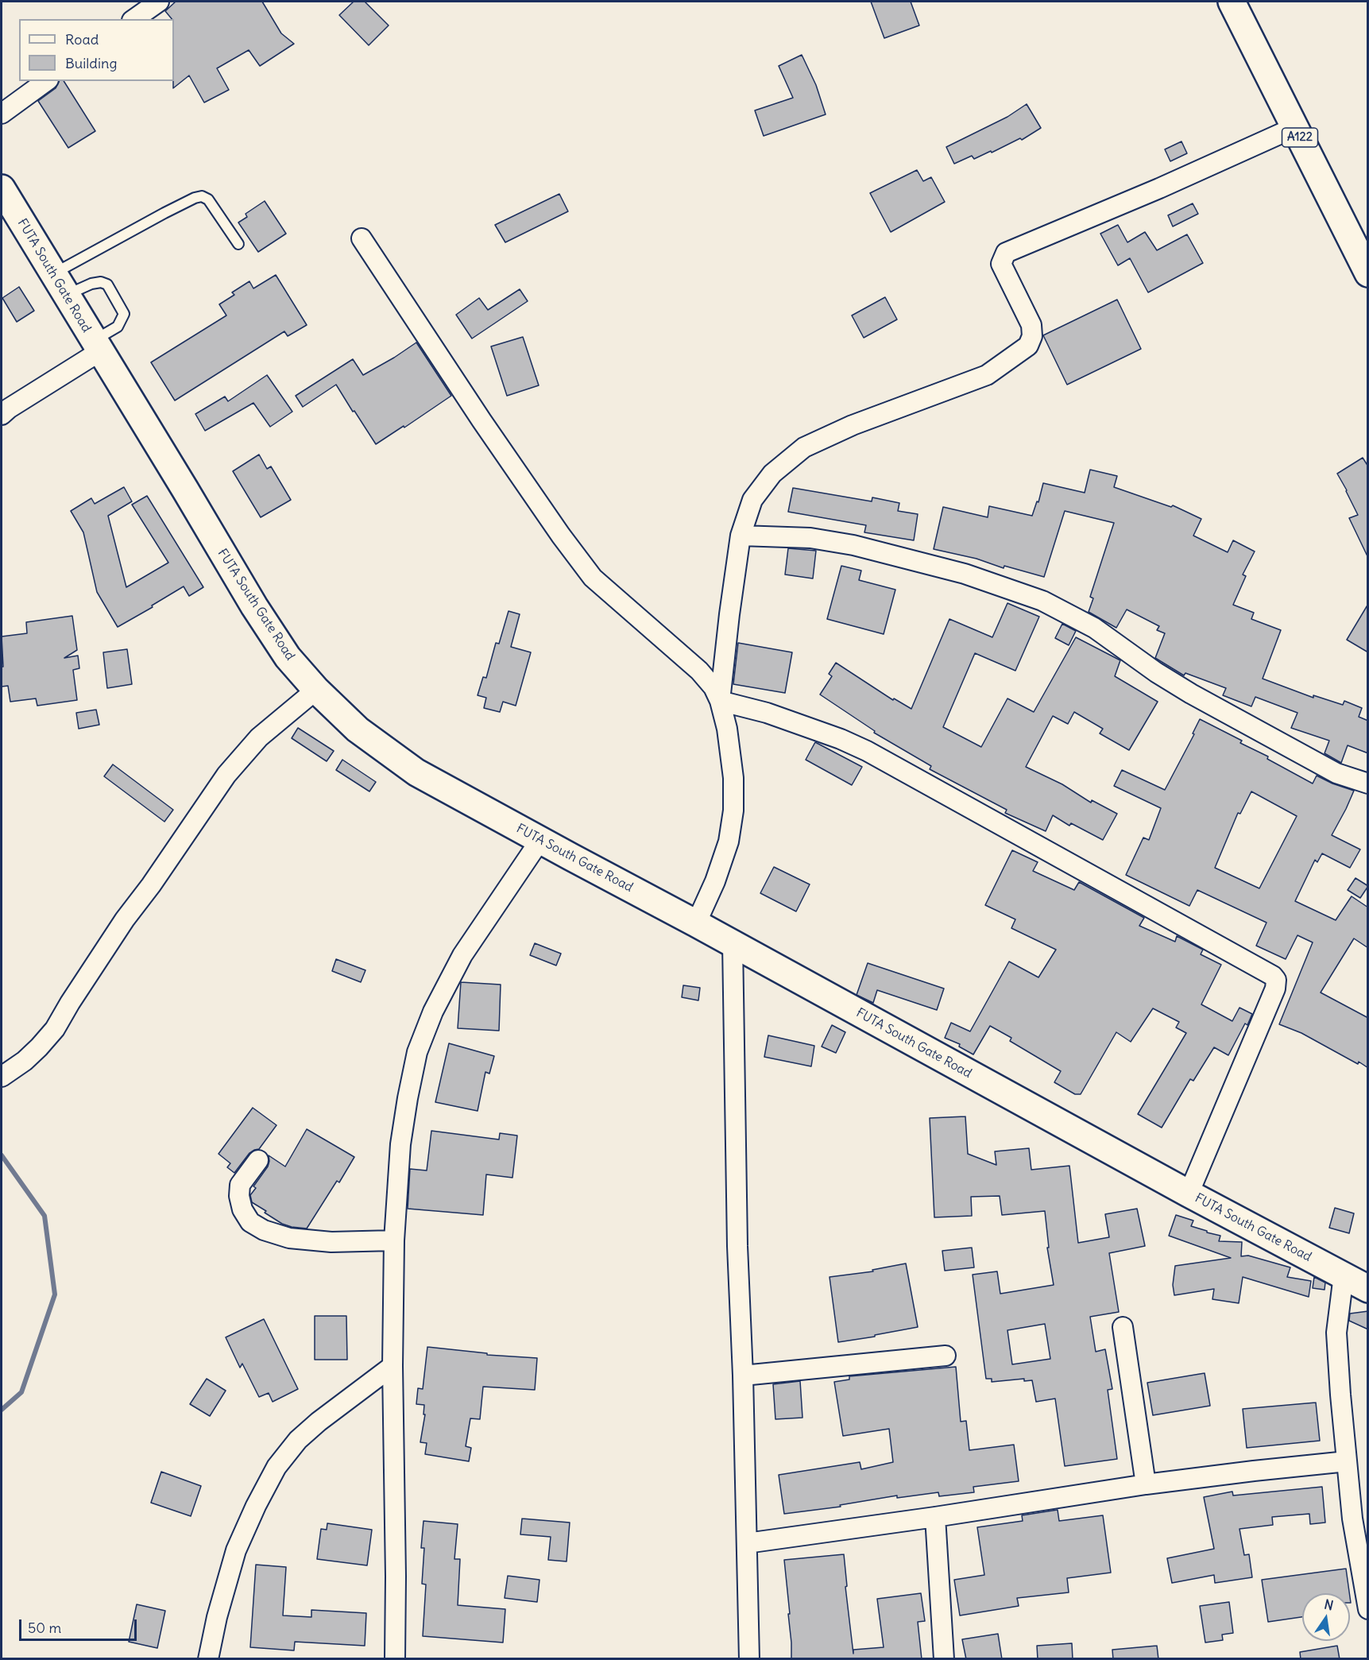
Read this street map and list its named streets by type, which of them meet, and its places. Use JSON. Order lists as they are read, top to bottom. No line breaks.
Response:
{"streets":{"main road":["A122","FUTA South Gate Road"]},"legend":["Road","Building"],"scale_bar":"50 m","north":"top"}
